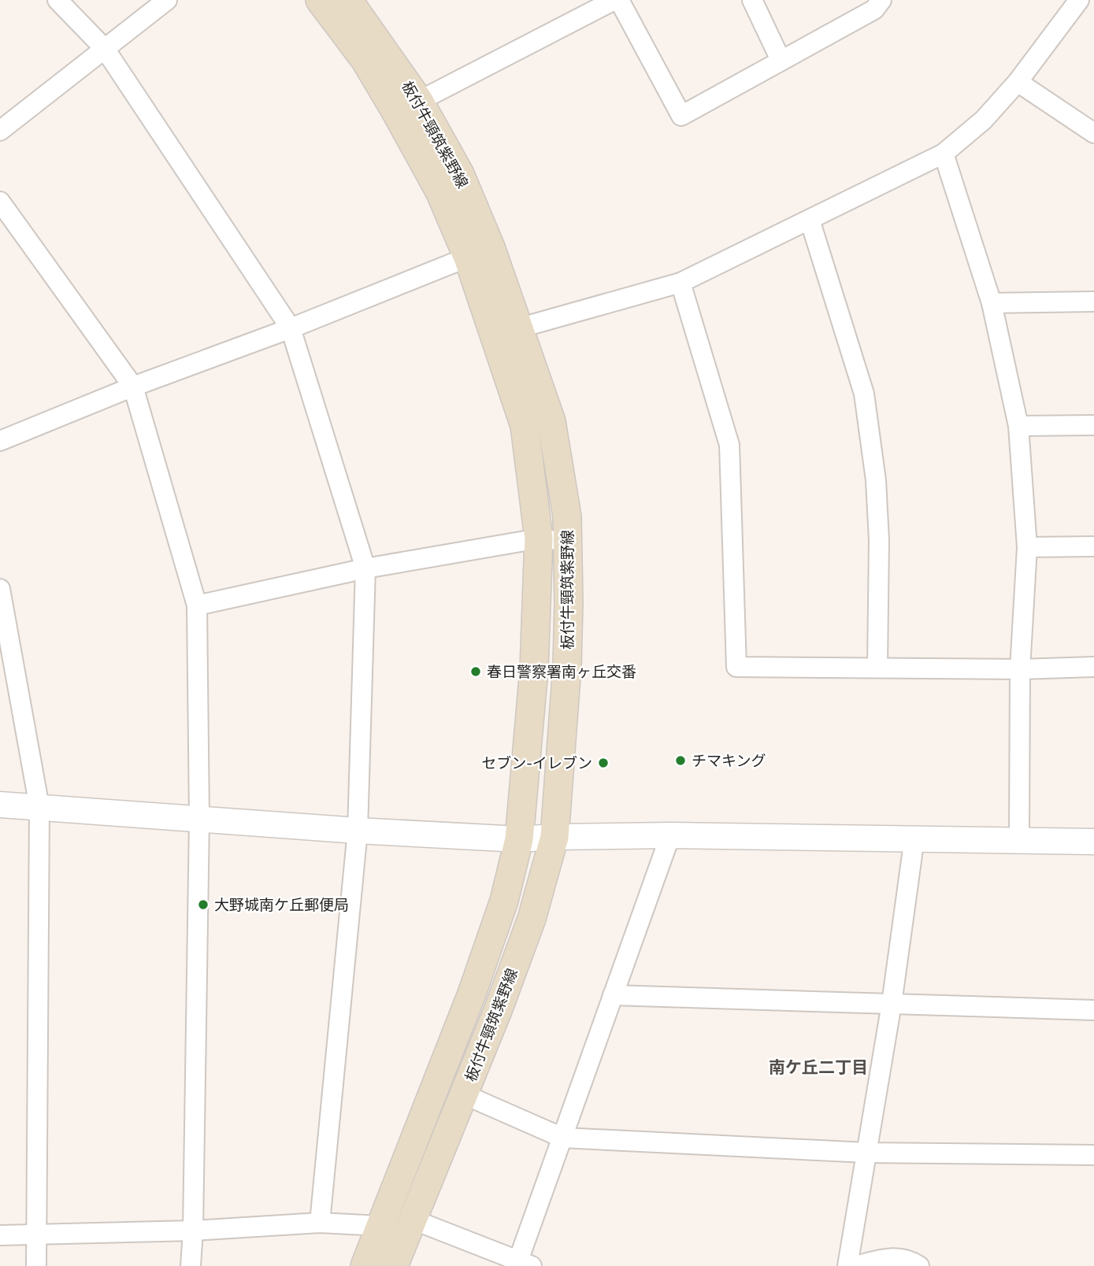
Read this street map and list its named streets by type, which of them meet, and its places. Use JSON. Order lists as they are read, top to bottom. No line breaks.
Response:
{"streets":{"main road":["板付牛頸筑紫野線"]},"districts":["南ケ丘二丁目"],"places":["春日警察署南ヶ丘交番","チマキング","セブン-イレブン","大野城南ケ丘郵便局"]}
